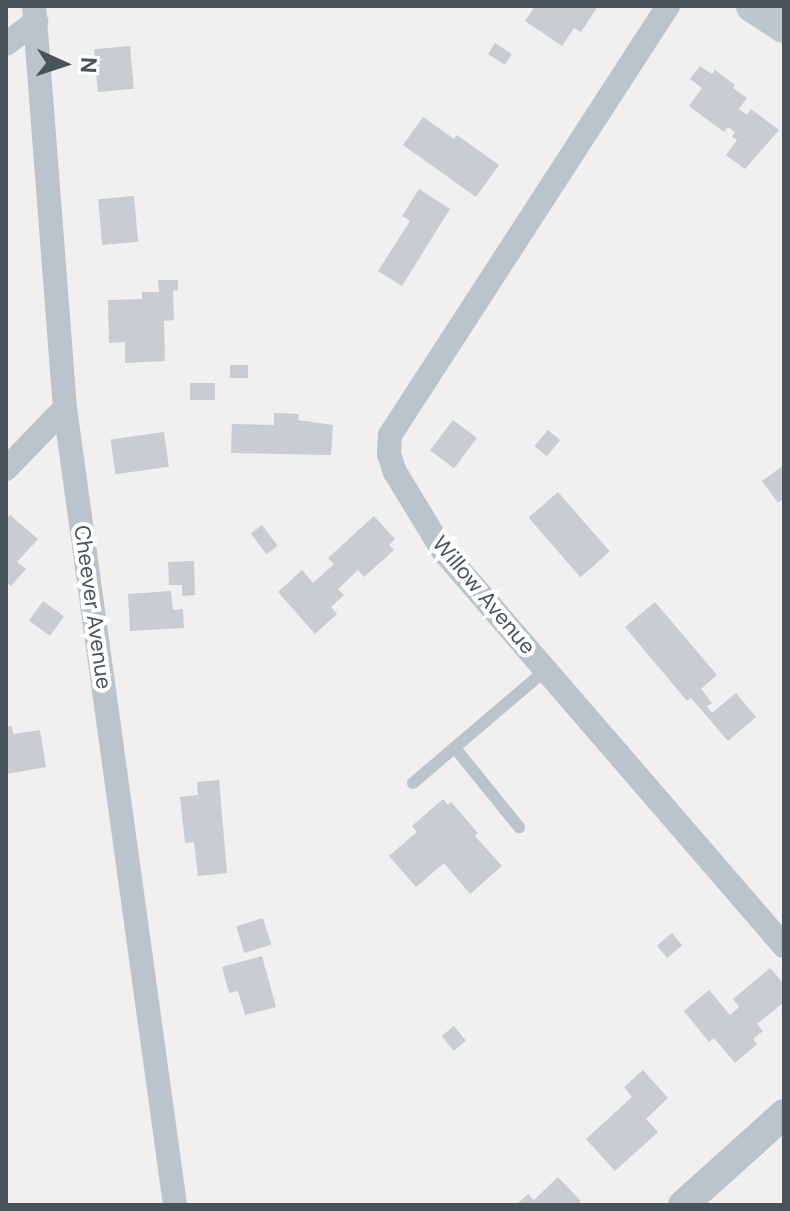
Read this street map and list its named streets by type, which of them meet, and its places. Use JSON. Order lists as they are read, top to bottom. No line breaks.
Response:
{"streets":{"street":["Willow Avenue","Cheever Avenue"]},"north":"right"}
